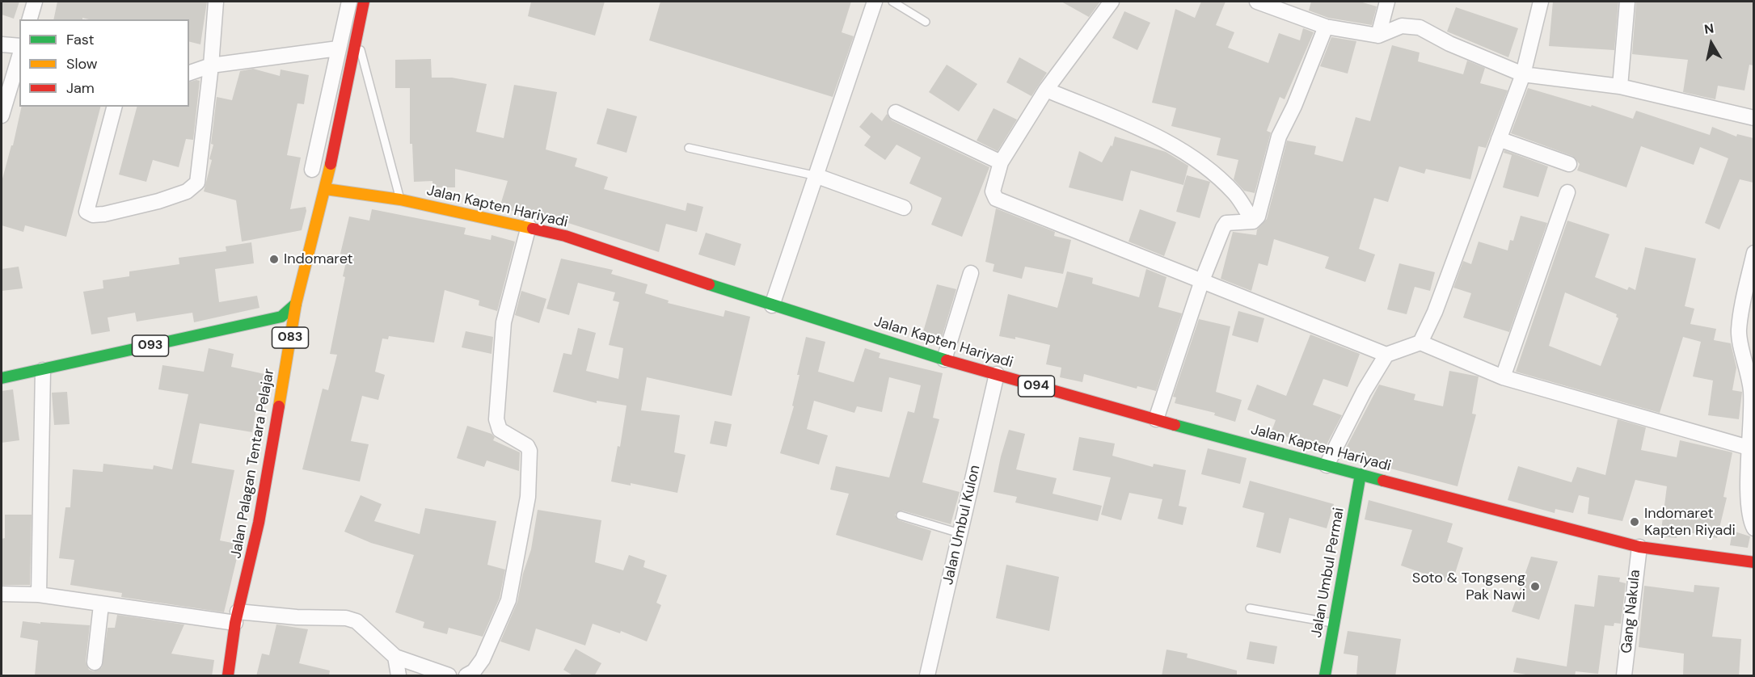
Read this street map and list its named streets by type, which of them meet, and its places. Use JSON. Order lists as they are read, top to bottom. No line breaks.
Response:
{"streets":{"main road":["Jalan Kapten Hariyadi","083","093","094","Jalan Palagan Tentara Pelajar","Jalan Umbul Permai"],"street":["Jalan Umbul Kulon","Gang Nakula"]},"crossings":[["Jalan Kapten Hariyadi","Jalan Palagan Tentara Pelajar"],["Jalan Kapten Hariyadi","Jalan Umbul Kulon"],["Jalan Kapten Hariyadi","Jalan Umbul Permai"],["Jalan Kapten Hariyadi","Gang Nakula"],["093","Jalan Palagan Tentara Pelajar"]],"places":["Indomaret","Indomaret Kapten Riyadi","Soto & Tongseng Pak Nawi"],"legend":["Fast","Slow","Jam"],"north":"top"}
